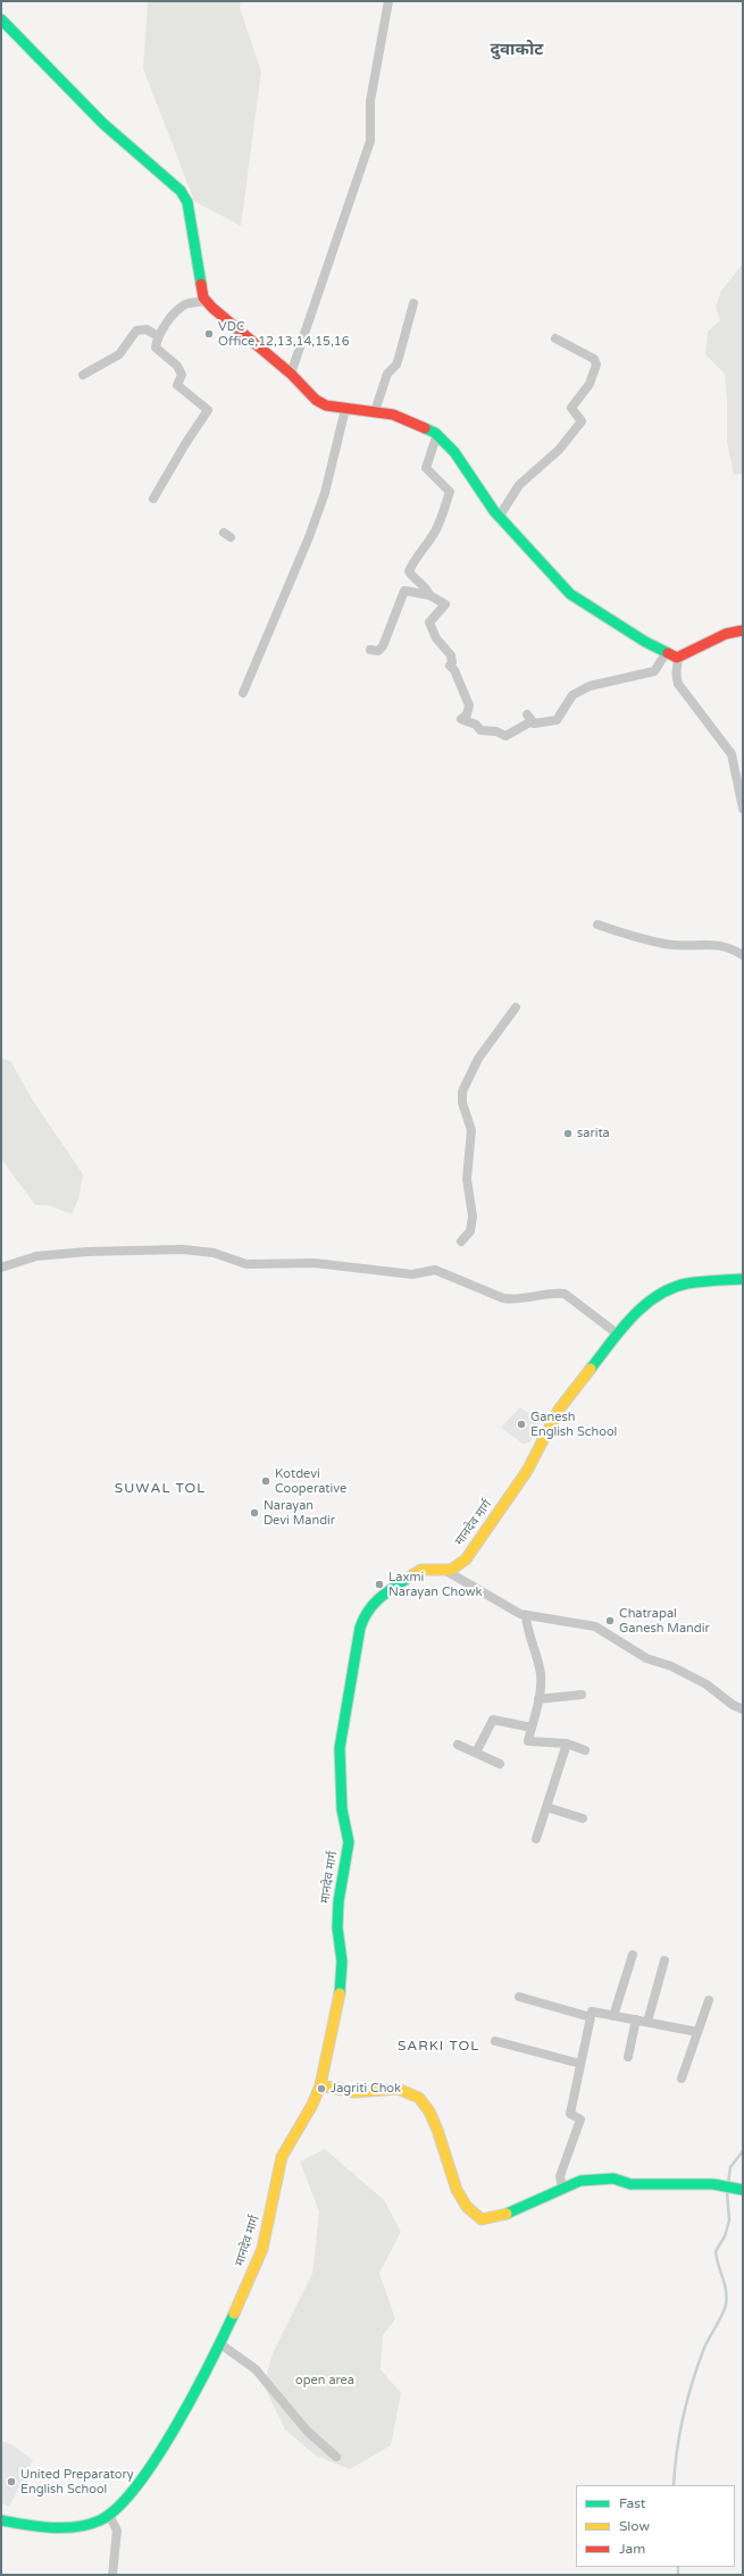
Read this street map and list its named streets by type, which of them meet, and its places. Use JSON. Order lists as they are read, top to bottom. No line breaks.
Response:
{"streets":{"main road":["मानदेव मार्ग"]},"districts":["दुवाकोट","SUWAL TOL","SARKI TOL"],"parks":["open area"],"places":["VDC Office,12,13,14,15,16","sarita","Ganesh English School","Kotdevi Cooperative","Narayan Devi Mandir","Laxmi Narayan Chowk","Chatrapal Ganesh Mandir","Jagriti Chok","United Preparatory English School"],"legend":["Fast","Slow","Jam"]}
